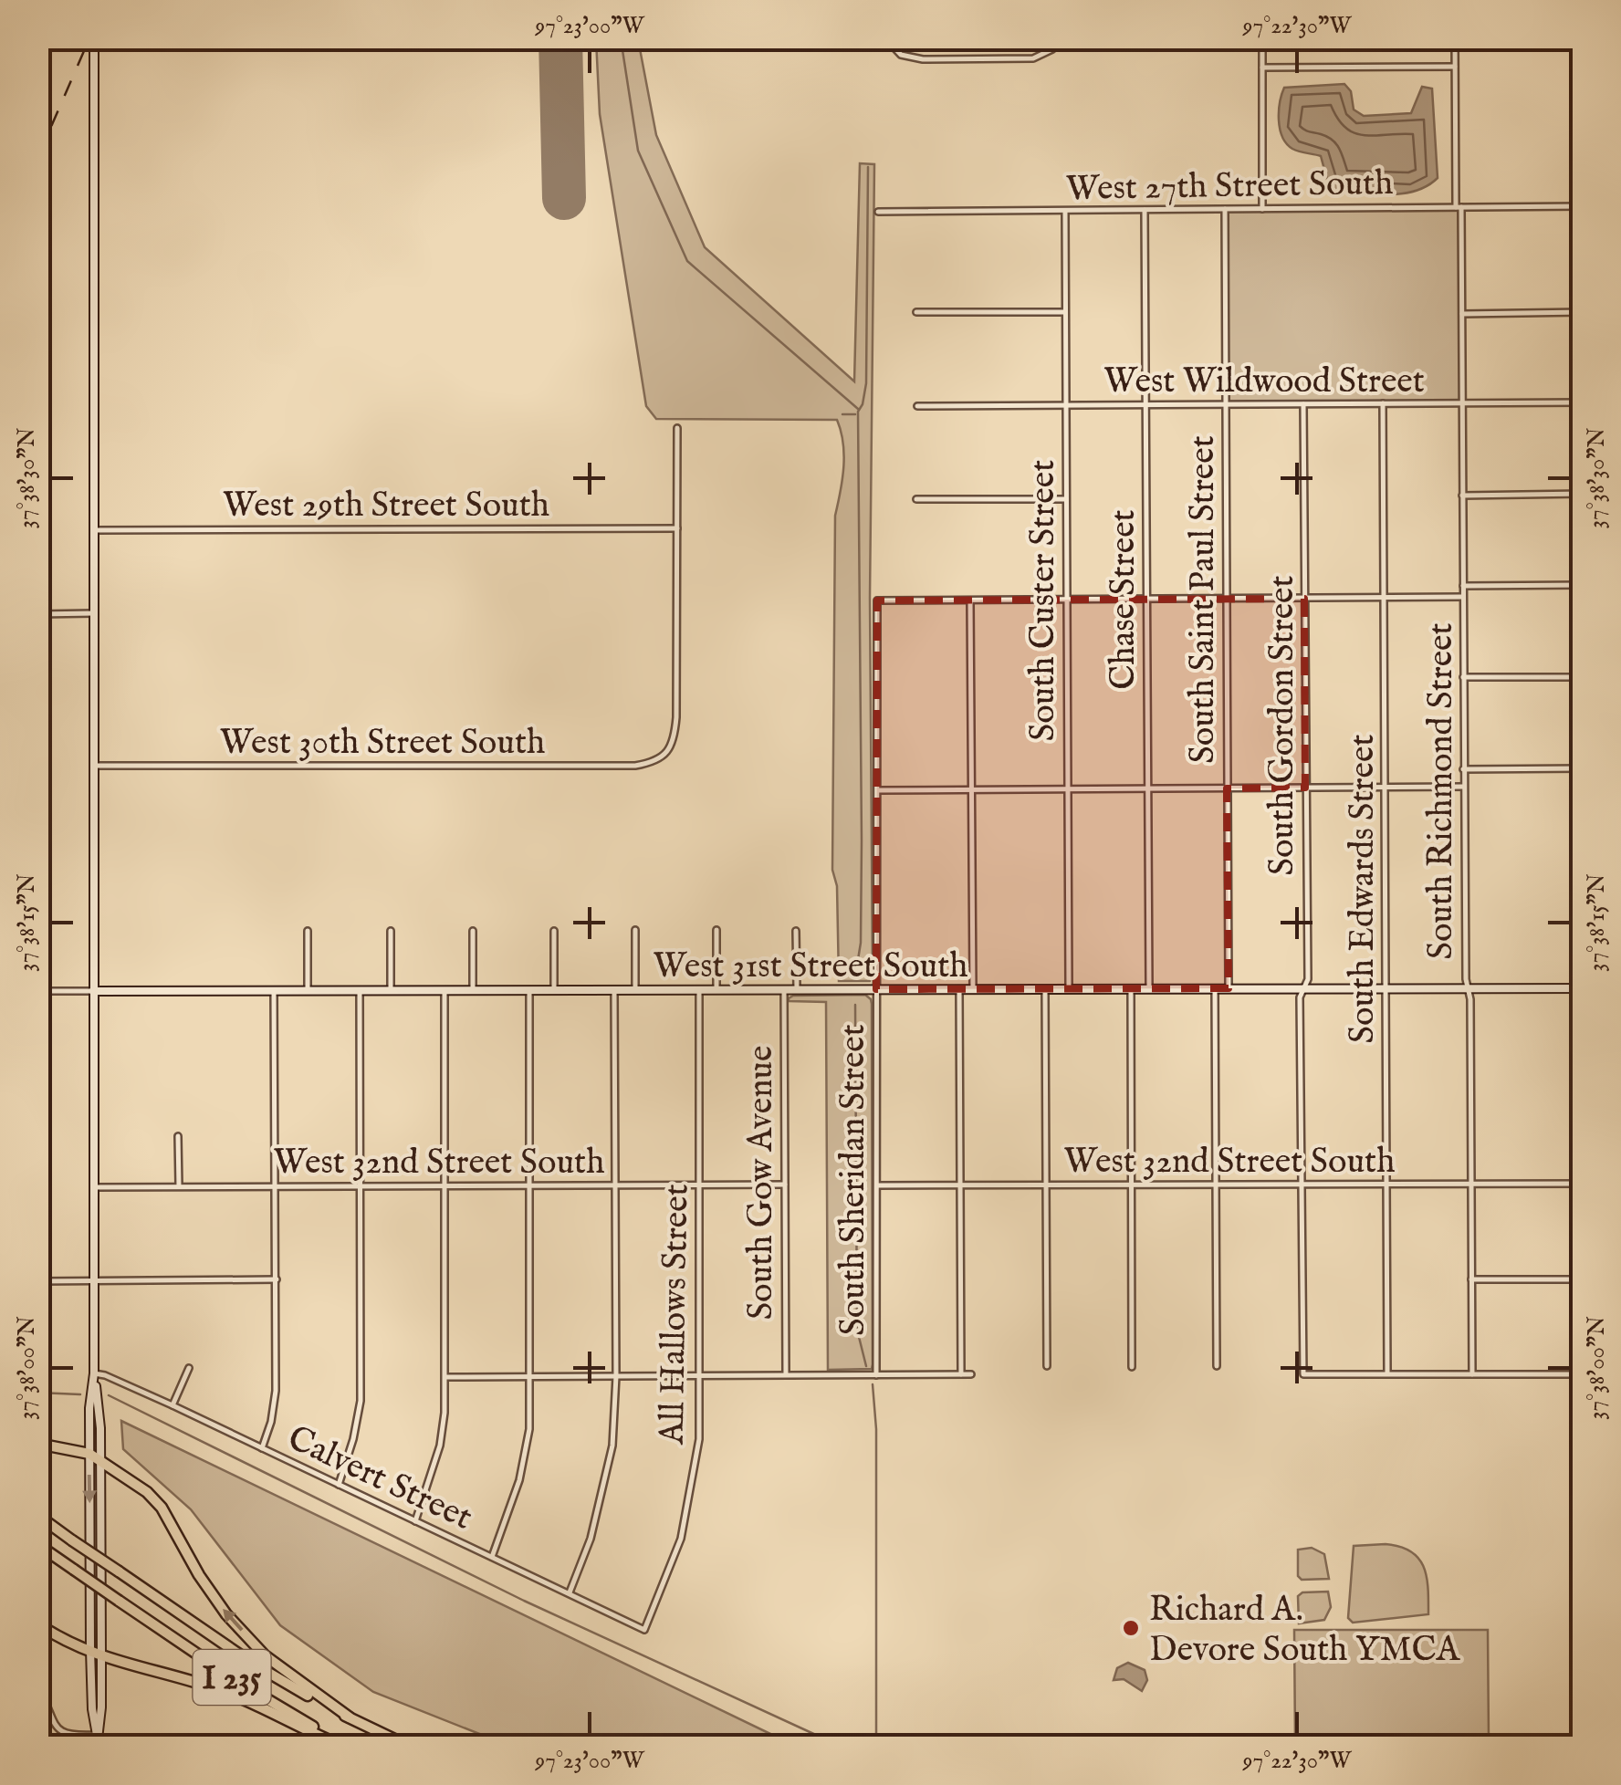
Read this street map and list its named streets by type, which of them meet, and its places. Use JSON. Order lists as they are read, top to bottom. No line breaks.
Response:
{"streets":{"highway":["I 235"],"street":["West 27th Street South","West Wildwood Street","West 29th Street South","Chase Street","South Saint Paul Street","South Custer Street","South Gordon Street","West 30th Street South","South Richmond Street","South Edwards Street","West 31st Street South","West 32nd Street South","South Sheridan Street","South Gow Avenue","All Hallows Street","Calvert Street"]},"crossings":[["West 27th Street South","Chase Street"],["West 27th Street South","South Saint Paul Street"],["West 27th Street South","South Custer Street"],["West 27th Street South","South Richmond Street"],["West Wildwood Street","Chase Street"],["West Wildwood Street","South Saint Paul Street"],["West Wildwood Street","South Custer Street"],["West Wildwood Street","South Gordon Street"],["West Wildwood Street","South Richmond Street"],["West Wildwood Street","South Edwards Street"],["West 29th Street South","West 30th Street South"],["Chase Street","West 31st Street South"],["South Saint Paul Street","West 31st Street South"],["South Custer Street","West 31st Street South"],["South Gordon Street","South Edwards Street"],["South Gordon Street","West 31st Street South"],["South Gordon Street","West 32nd Street South"],["South Richmond Street","West 31st Street South"],["South Richmond Street","West 32nd Street South"],["South Edwards Street","West 31st Street South"],["South Edwards Street","West 32nd Street South"],["West 31st Street South","South Sheridan Street"],["West 31st Street South","South Gow Avenue"],["West 31st Street South","All Hallows Street"],["West 32nd Street South","South Sheridan Street"],["West 32nd Street South","South Gow Avenue"],["West 32nd Street South","All Hallows Street"],["All Hallows Street","Calvert Street"]],"places":["Richard A. Devore South YMCA"],"coordinates":["97°23'00\"W","97°22'30\"W","37°38'30\"N","37°38'15\"N","37°38'00\"N"]}
